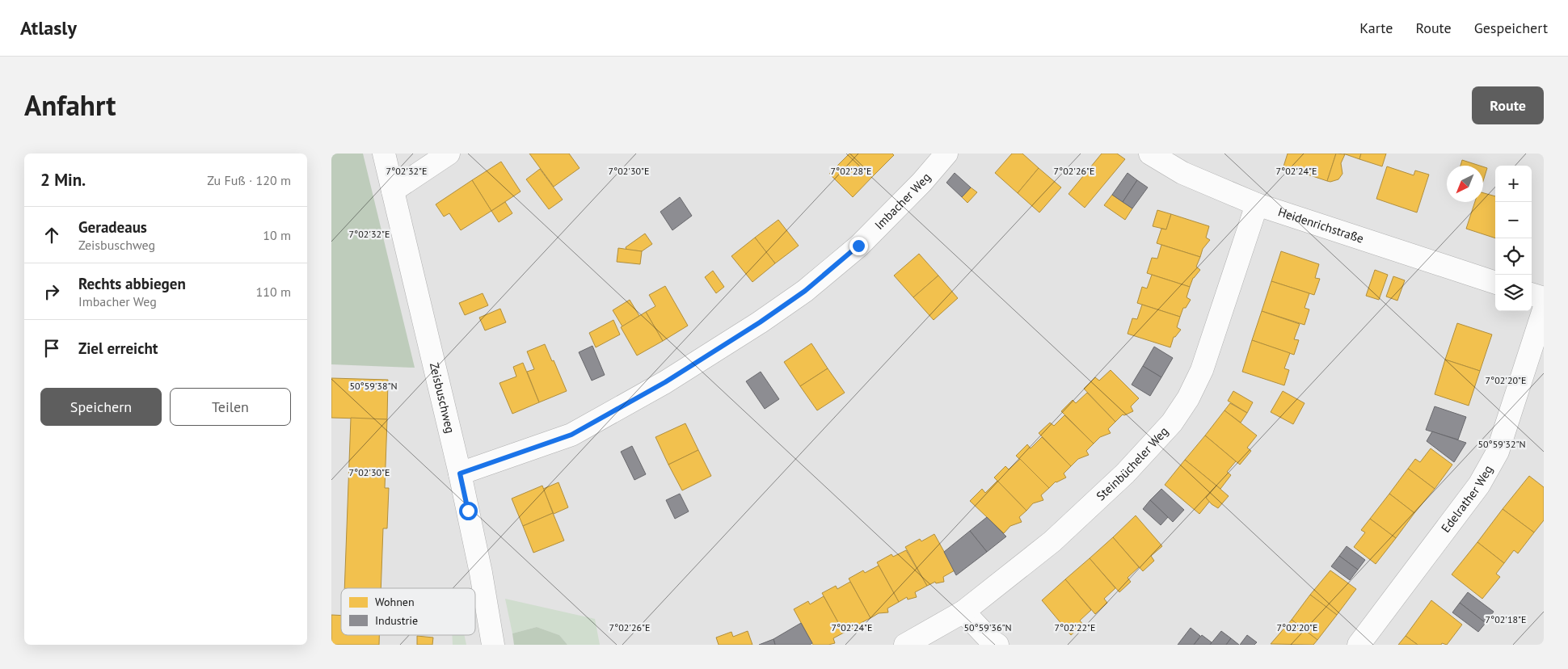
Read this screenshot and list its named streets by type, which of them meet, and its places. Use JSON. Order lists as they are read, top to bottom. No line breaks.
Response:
{"streets":{"street":["Imbacher Weg","Heidenrichstraße","Zeisbuschweg","Steinbücheler Weg","Edelrather Weg"]},"crossings":[["Imbacher Weg","Zeisbuschweg"],["Heidenrichstraße","Steinbücheler Weg"]],"legend":["Wohnen","Industrie"],"north":"bottom left","page":{"header":"Atlasly","nav":["Karte","Route","Gespeichert"],"title":"Anfahrt","buttons":["Route",["Speichern","Teilen"]],"heading":["2 Min.","Zu Fuß · 120 m"],"map_buttons":["+","−"],"list":[["Geradeaus","Zeisbuschweg","10 m"],["Rechts abbiegen","Imbacher Weg","110 m"],"Ziel erreicht"]},"coordinates":["7°02'32\"E","7°02'30\"E","7°02'28\"E","7°02'26\"E","7°02'24\"E","7°02'20\"E","50°59'38\"N","50°59'32\"N","7°02'18\"E","7°02'22\"E","50°59'36\"N"]}
